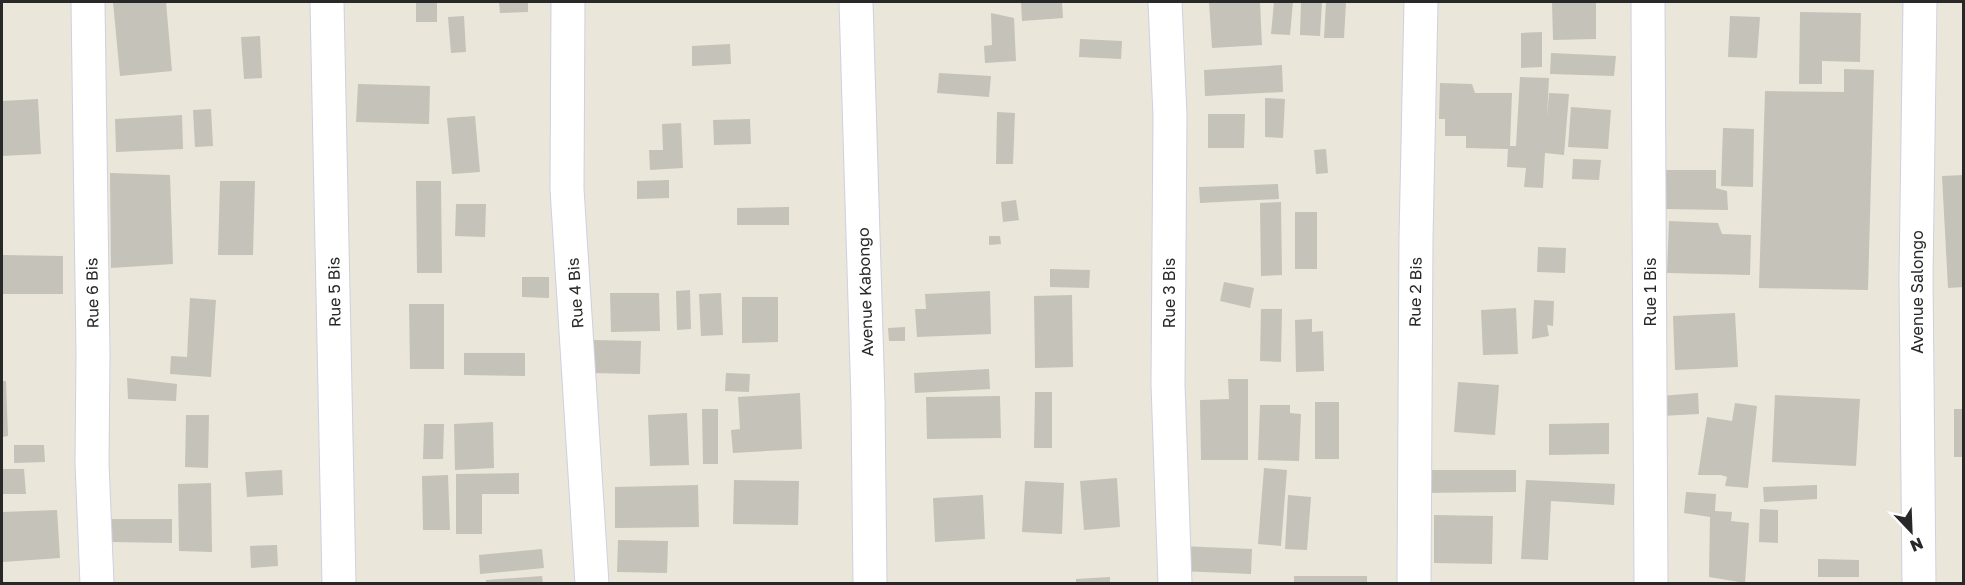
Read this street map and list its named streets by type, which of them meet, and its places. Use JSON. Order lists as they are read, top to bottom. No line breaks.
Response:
{"streets":{"street":["Rue 5 Bis","Avenue Kabongo","Rue 2 Bis","Rue 1 Bis","Avenue Salongo","Rue 6 Bis","Rue 4 Bis","Rue 3 Bis"]},"north":"bottom right"}
